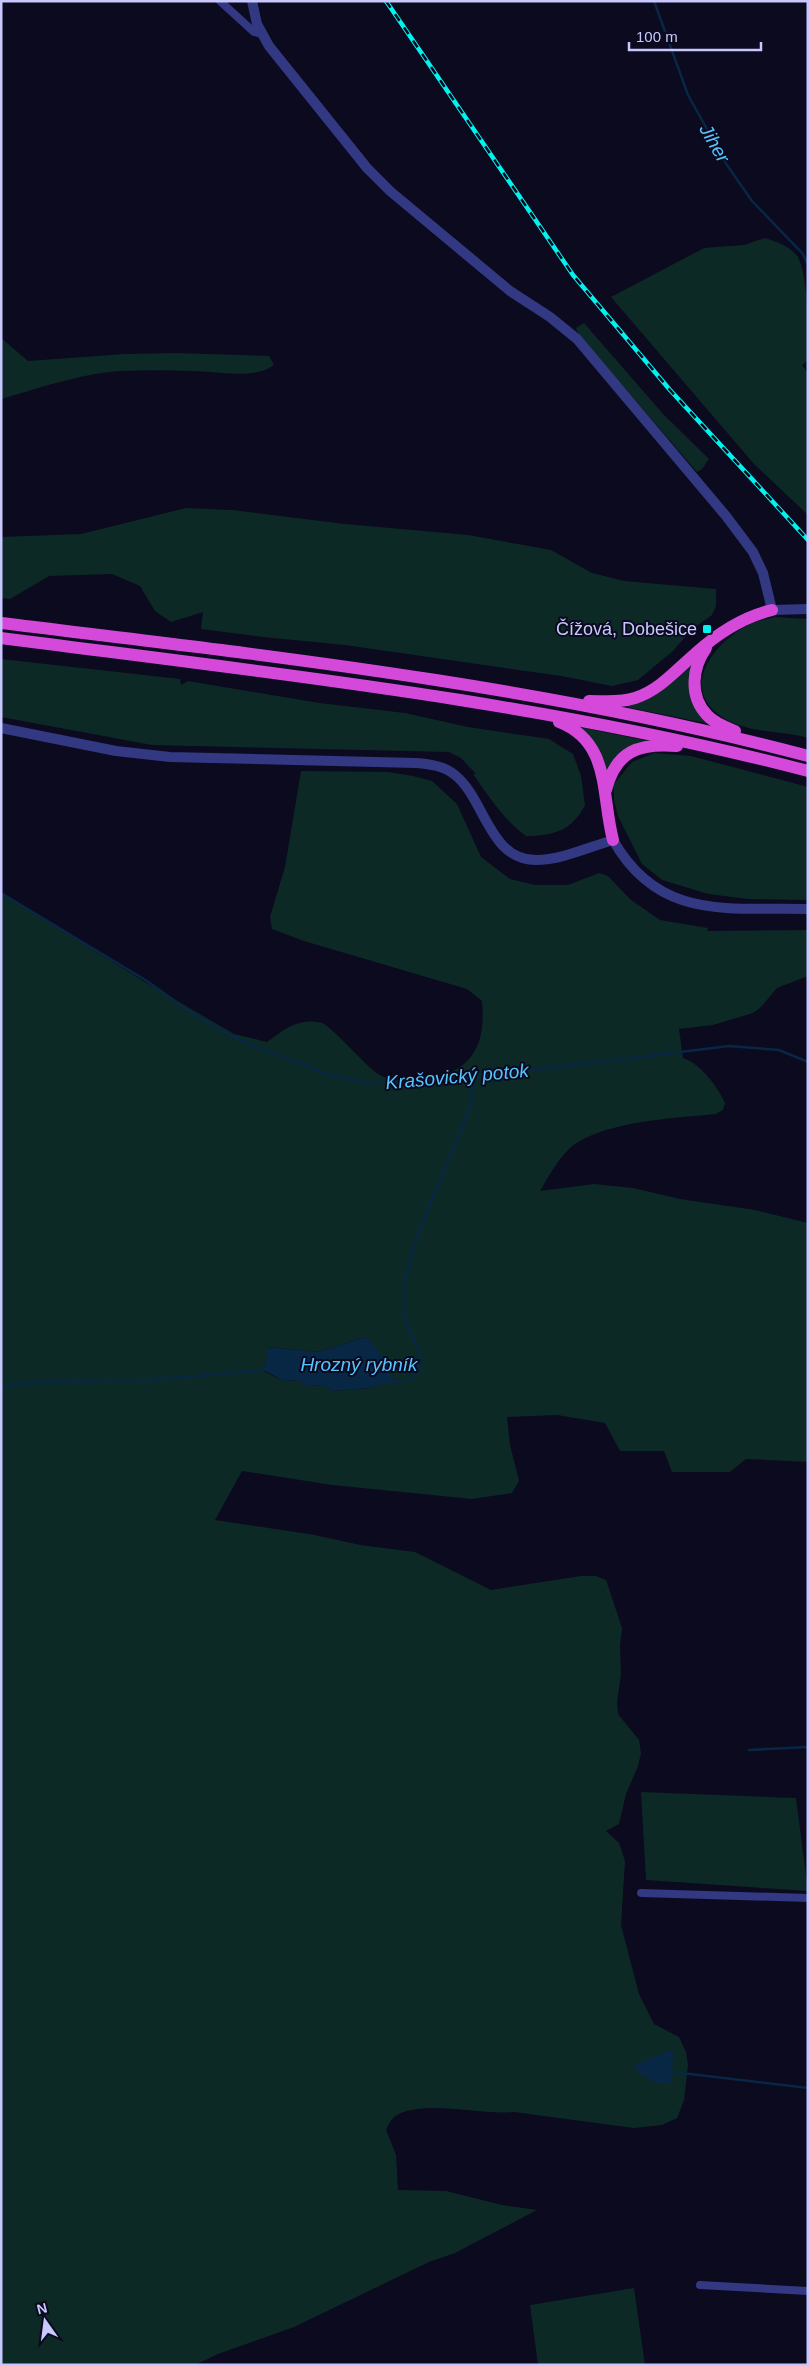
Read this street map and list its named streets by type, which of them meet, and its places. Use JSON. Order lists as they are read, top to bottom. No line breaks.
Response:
{"water":["Jiher","Krašovický potok","Hrozný rybník"],"places":{"transit":["Čížová, Dobešice"]},"scale_bar":"100 m","north":"top"}
